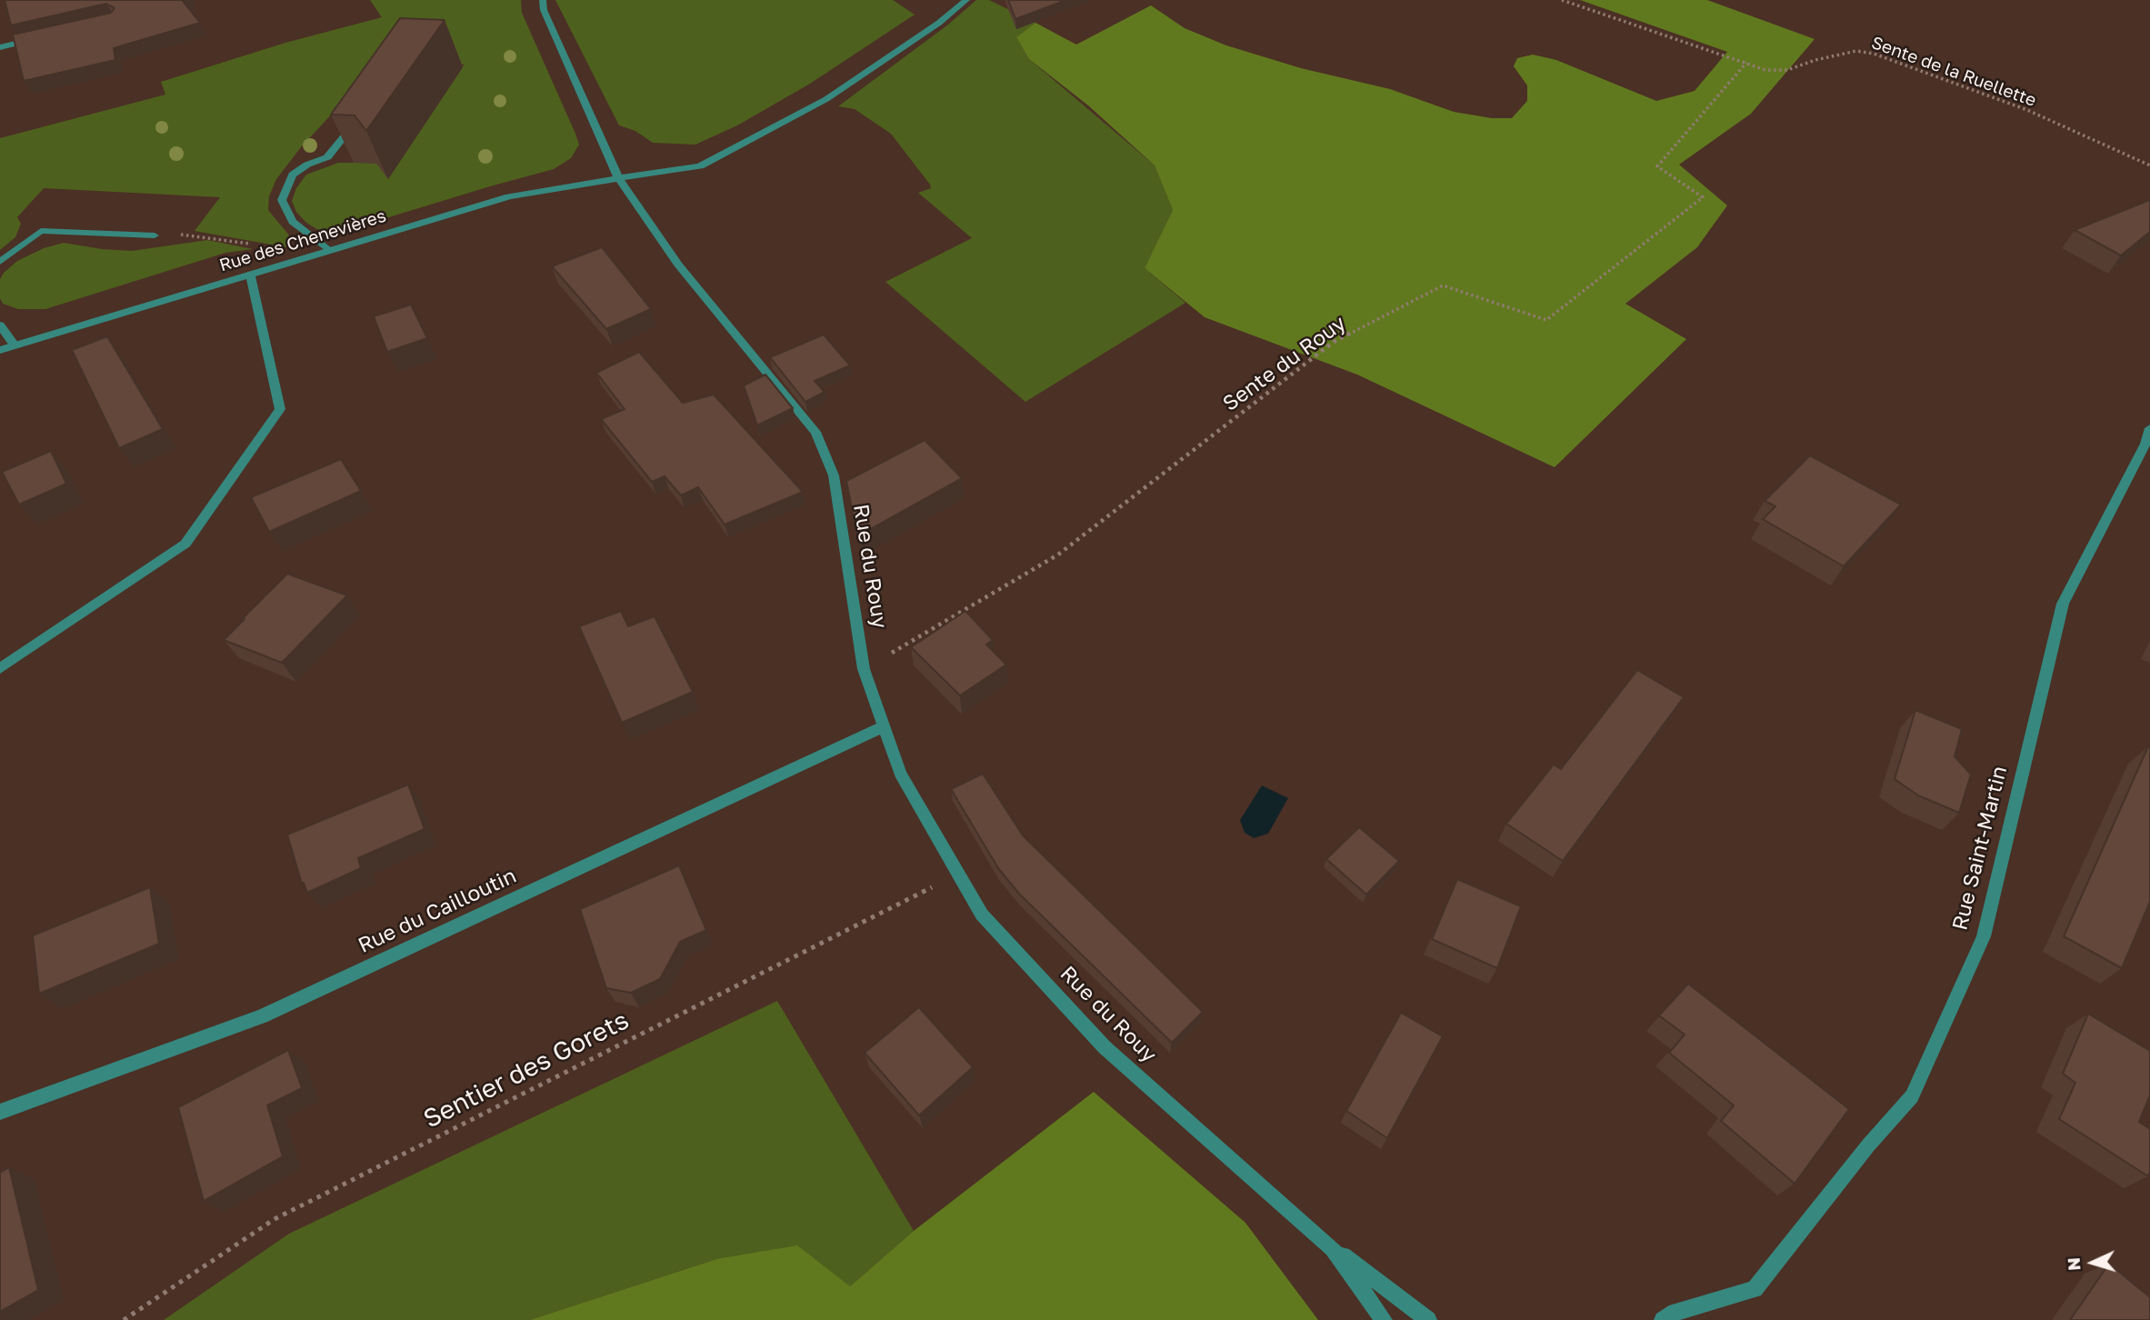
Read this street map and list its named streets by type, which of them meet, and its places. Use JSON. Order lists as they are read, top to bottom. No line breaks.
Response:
{"streets":{"street":["Rue des Chenevières","Rue du Rouy","Rue Saint-Martin","Rue du Cailloutin"],"path":["Sente de la Ruellette","Sente du Rouy","Sentier des Gorets"]},"crossings":[["Sente de la Ruellette","Sente du Rouy"],["Rue des Chenevières","Rue du Rouy"],["Sente du Rouy","Rue du Rouy"],["Rue du Rouy","Rue du Cailloutin"],["Rue du Rouy","Sentier des Gorets"]],"north":"left"}
